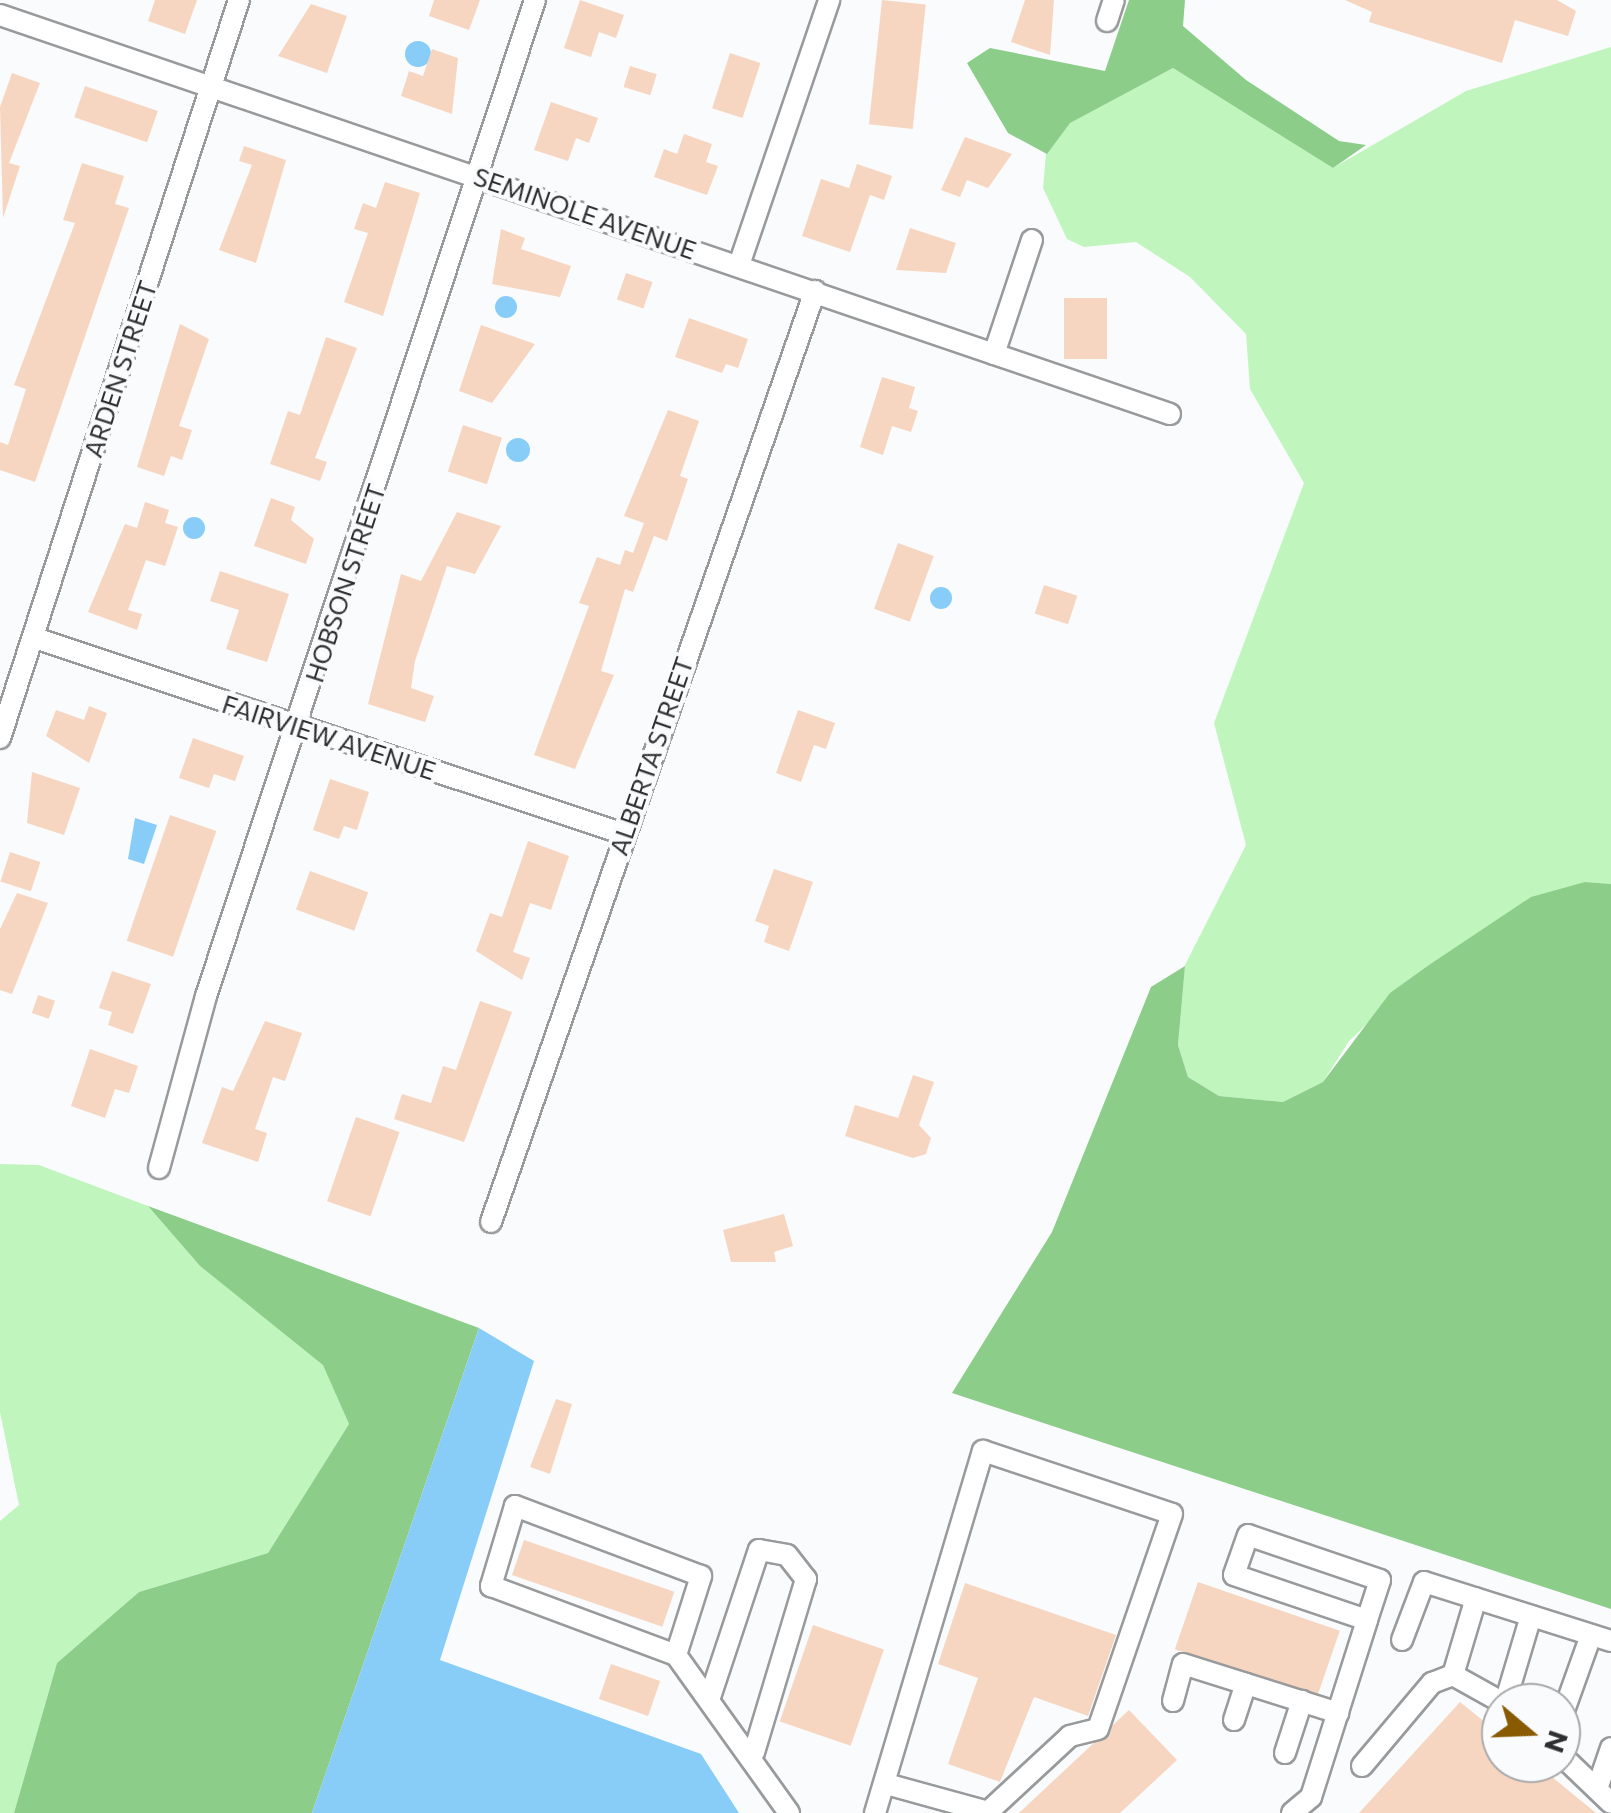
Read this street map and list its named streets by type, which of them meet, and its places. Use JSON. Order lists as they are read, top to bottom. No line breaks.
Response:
{"streets":{"street":["SEMINOLE AVENUE","ARDEN STREET","HOBSON STREET","FAIRVIEW AVENUE","ALBERTA STREET"]},"crossings":[["SEMINOLE AVENUE","ARDEN STREET"],["SEMINOLE AVENUE","HOBSON STREET"],["SEMINOLE AVENUE","ALBERTA STREET"],["ARDEN STREET","FAIRVIEW AVENUE"],["HOBSON STREET","FAIRVIEW AVENUE"],["FAIRVIEW AVENUE","ALBERTA STREET"]],"north":"right"}
